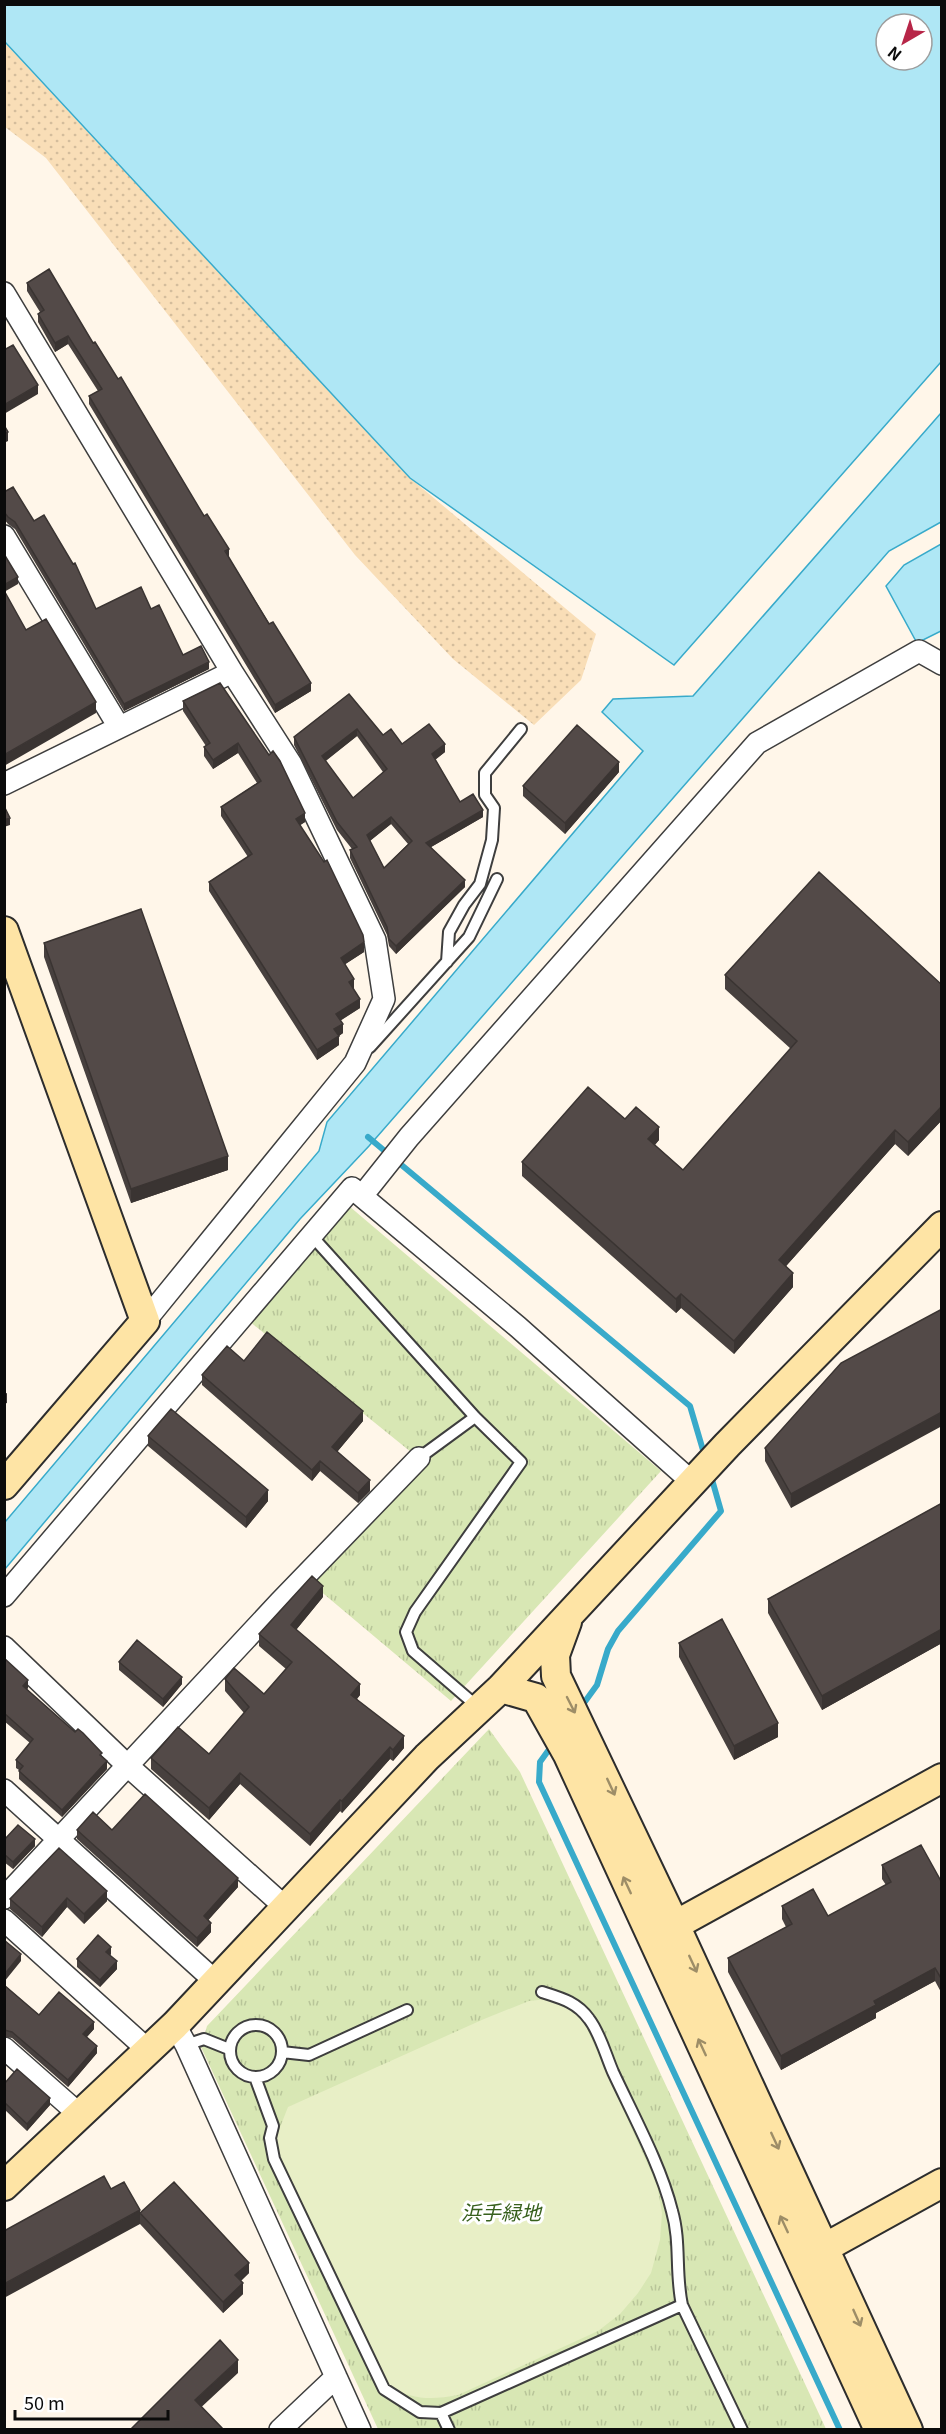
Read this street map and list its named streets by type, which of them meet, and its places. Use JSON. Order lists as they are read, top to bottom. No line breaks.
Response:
{"parks":["浜手緑地"],"scale_bar":"50 m","north":"bottom left"}
